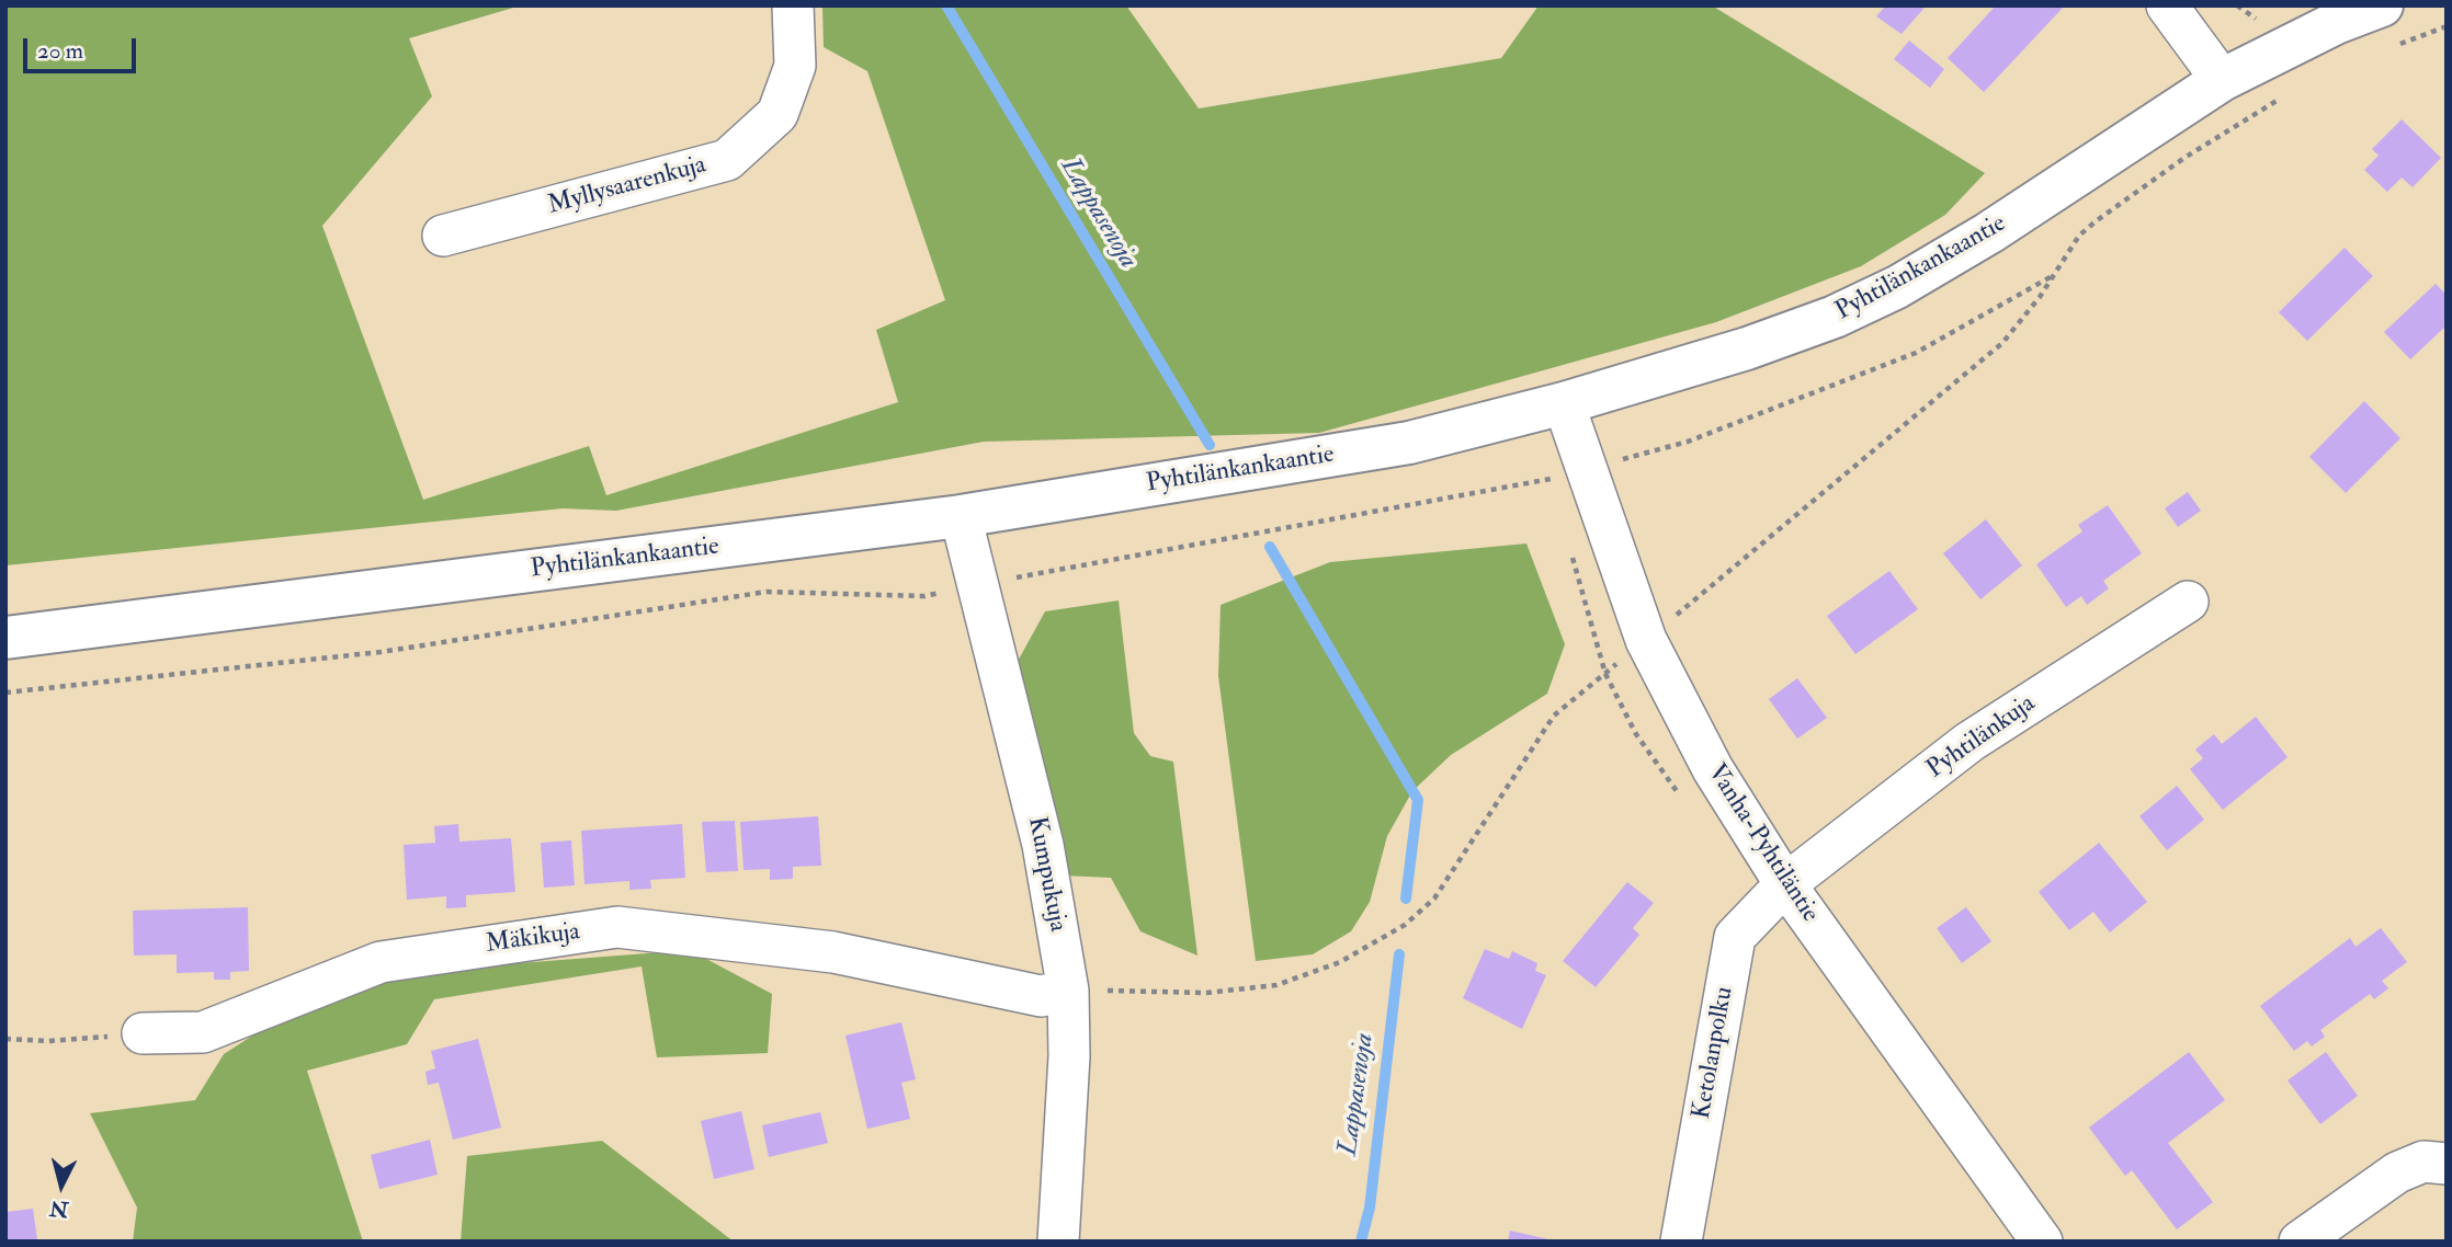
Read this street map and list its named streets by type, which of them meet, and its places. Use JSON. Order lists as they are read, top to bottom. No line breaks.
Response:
{"streets":{"street":["Myllysaarenkuja","Pyhtilänkankaantie","Pyhtilänkuja","Vanha-Pyhtiläntie","Kumpukuja","Mäkikuja","Ketolanpolku"]},"crossings":[["Pyhtilänkankaantie","Vanha-Pyhtiläntie"],["Pyhtilänkankaantie","Kumpukuja"],["Pyhtilänkuja","Vanha-Pyhtiläntie"],["Pyhtilänkuja","Ketolanpolku"],["Vanha-Pyhtiläntie","Ketolanpolku"],["Kumpukuja","Mäkikuja"]],"water":["Lappasenoja"],"scale_bar":"20 m","north":"bottom"}
